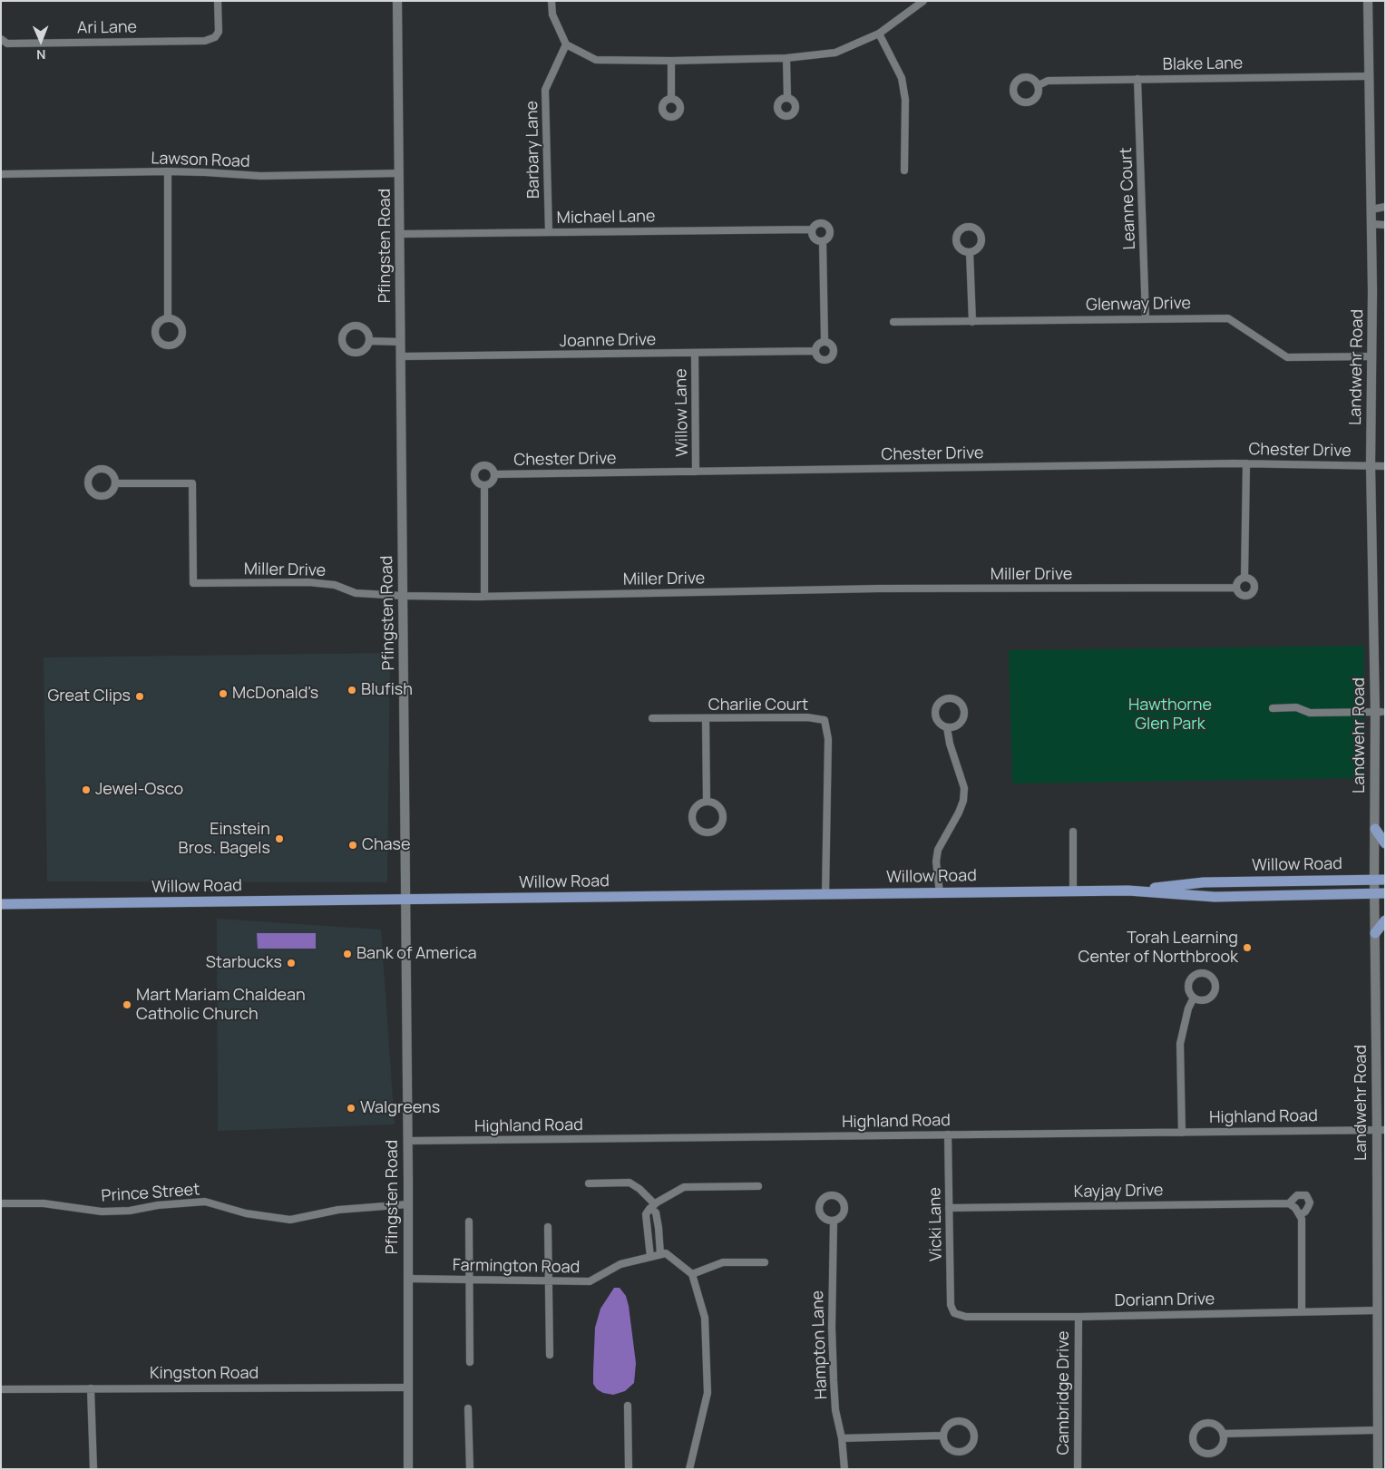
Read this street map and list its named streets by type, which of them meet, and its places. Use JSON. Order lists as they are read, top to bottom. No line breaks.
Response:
{"streets":{"main road":["Pfingsten Road","Landwehr Road","Willow Road"],"street":["Ari Lane","Blake Lane","Barbary Lane","Lawson Road","Leanne Court","Michael Lane","Glenway Drive","Joanne Drive","Willow Lane","Chester Drive","Miller Drive","Charlie Court","Highland Road","Kayjay Drive","Prince Street","Vicki Lane","Farmington Road","Doriann Drive","Hampton Lane","Kingston Road","Cambridge Drive"]},"crossings":[["Blake Lane","Leanne Court"],["Blake Lane","Landwehr Road"],["Barbary Lane","Michael Lane"],["Lawson Road","Pfingsten Road"],["Leanne Court","Glenway Drive"],["Michael Lane","Pfingsten Road"],["Pfingsten Road","Joanne Drive"],["Pfingsten Road","Miller Drive"],["Pfingsten Road","Willow Road"],["Pfingsten Road","Highland Road"],["Pfingsten Road","Prince Street"],["Pfingsten Road","Farmington Road"],["Pfingsten Road","Kingston Road"],["Glenway Drive","Landwehr Road"],["Joanne Drive","Willow Lane"],["Landwehr Road","Chester Drive"],["Landwehr Road","Willow Road"],["Landwehr Road","Highland Road"],["Landwehr Road","Doriann Drive"],["Willow Lane","Chester Drive"],["Charlie Court","Willow Road"],["Highland Road","Vicki Lane"],["Kayjay Drive","Vicki Lane"],["Kayjay Drive","Doriann Drive"],["Vicki Lane","Doriann Drive"],["Doriann Drive","Cambridge Drive"]],"parks":["Hawthorne Glen Park"],"places":["Blufish","McDonald's","Great Clips","Jewel-Osco","Einstein Bros. Bagels","Chase","Torah Learning Center of Northbrook","Bank of America","Starbucks","Mart Mariam Chaldean Catholic Church","Walgreens"],"north":"bottom"}
